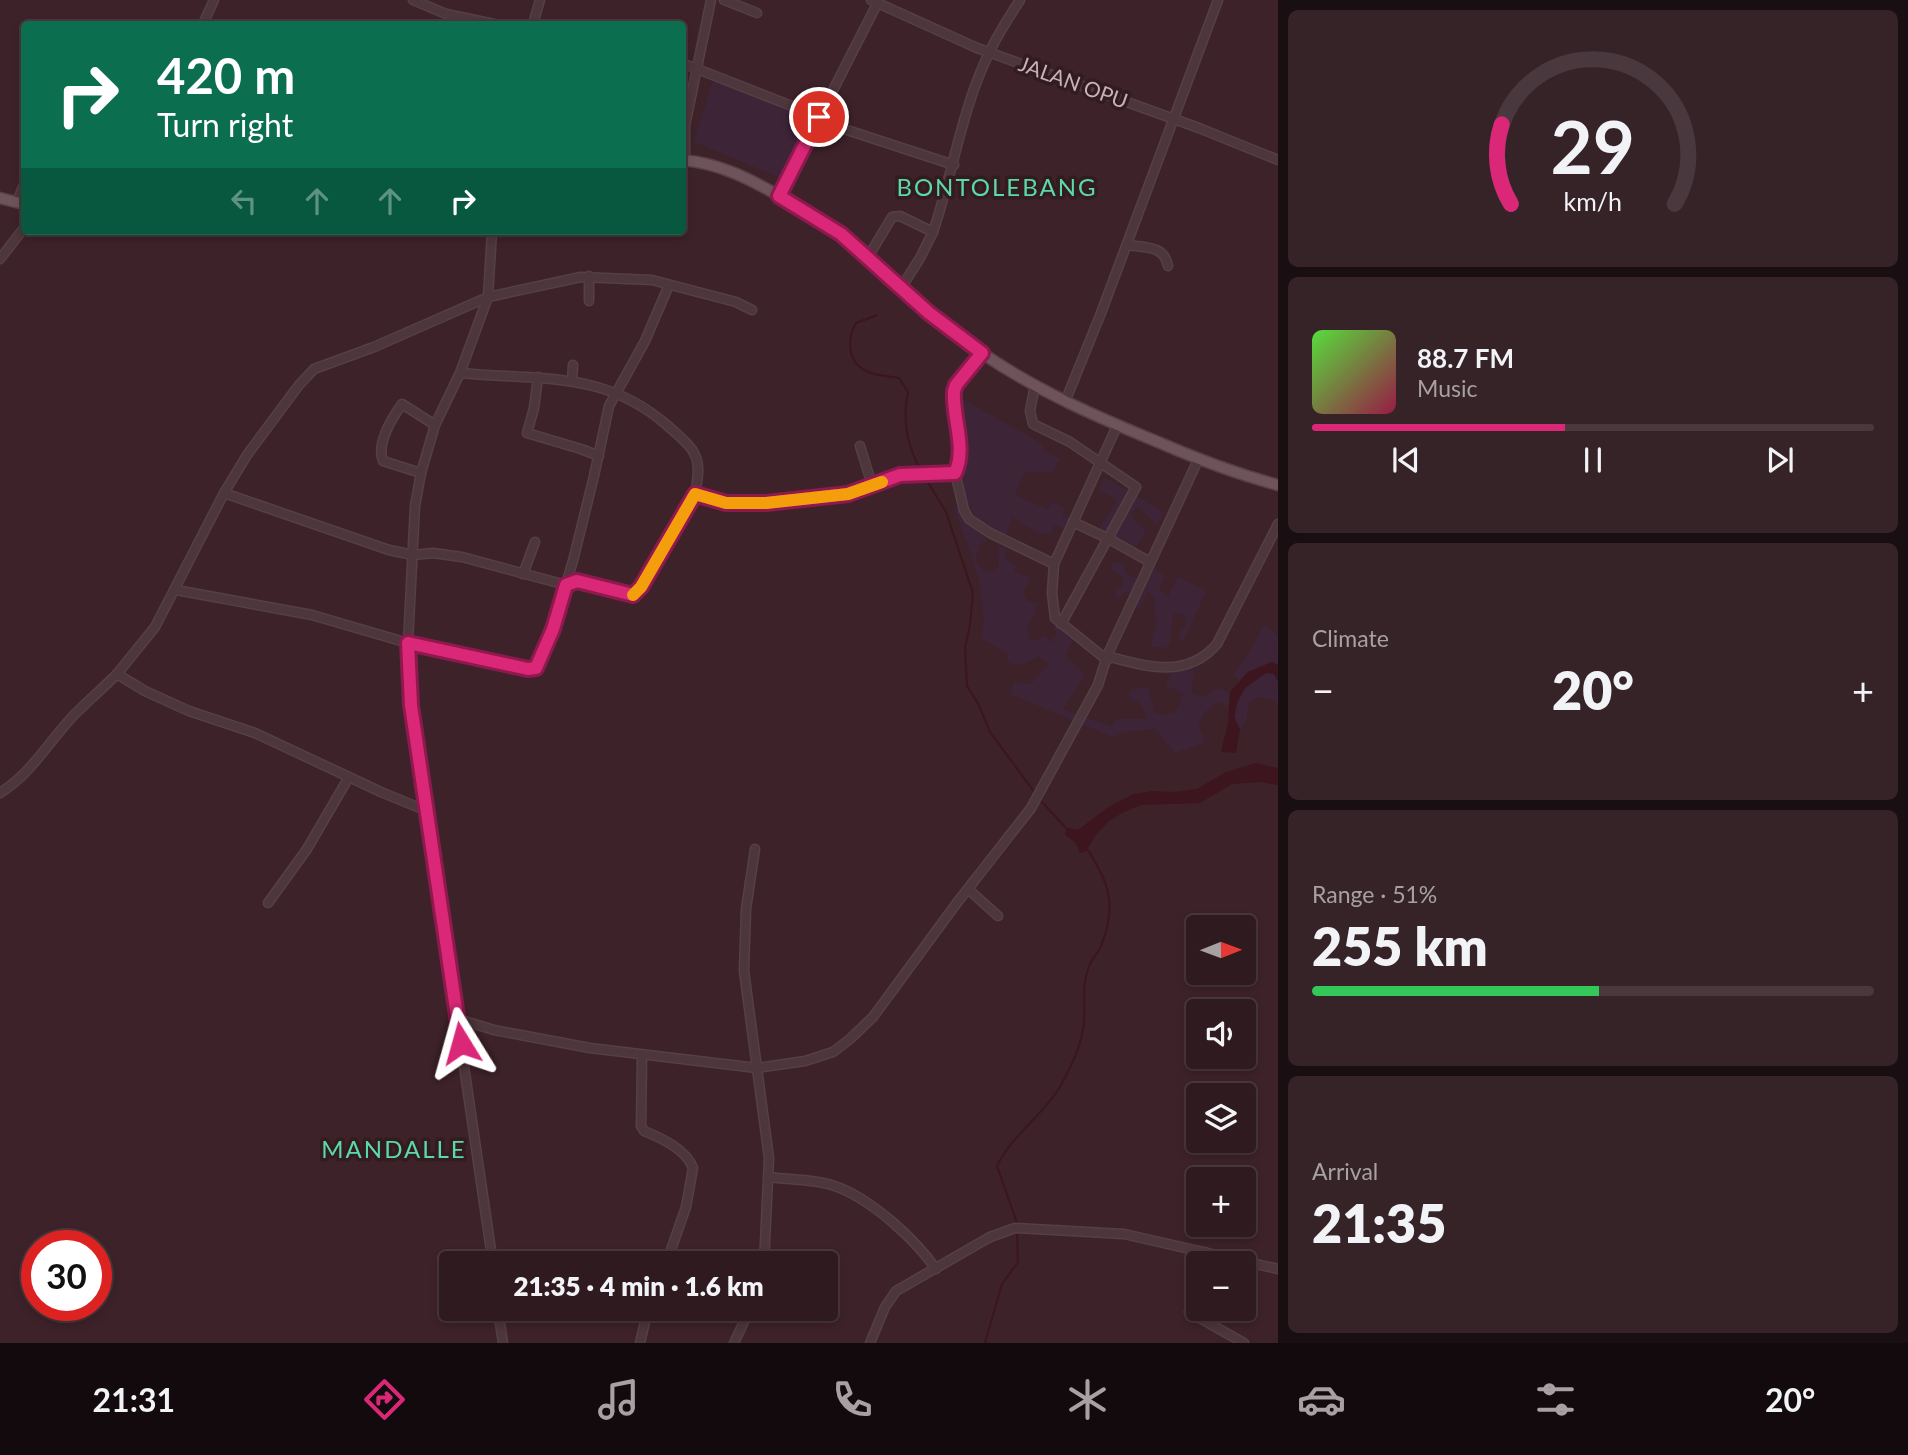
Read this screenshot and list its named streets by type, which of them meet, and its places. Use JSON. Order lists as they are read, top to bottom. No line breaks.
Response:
{"streets":{"street":["JALAN OPU"]},"districts":["BONTOLEBANG","MANDALLE"],"north":"right","page":{"turn":["420 m","Turn right"],"song":["88.7 FM","Music"],"tile":["Climate",["Range · 51%","255 km"],["Arrival","21:35"]],"heat":["−","20°","+"],"map_buttons":["+","−"],"limit":"30","trip":"21:35 · 4 min · 1.6 km","tabs":["21:31","20°"],"gauge":["29","km/h"]}}
